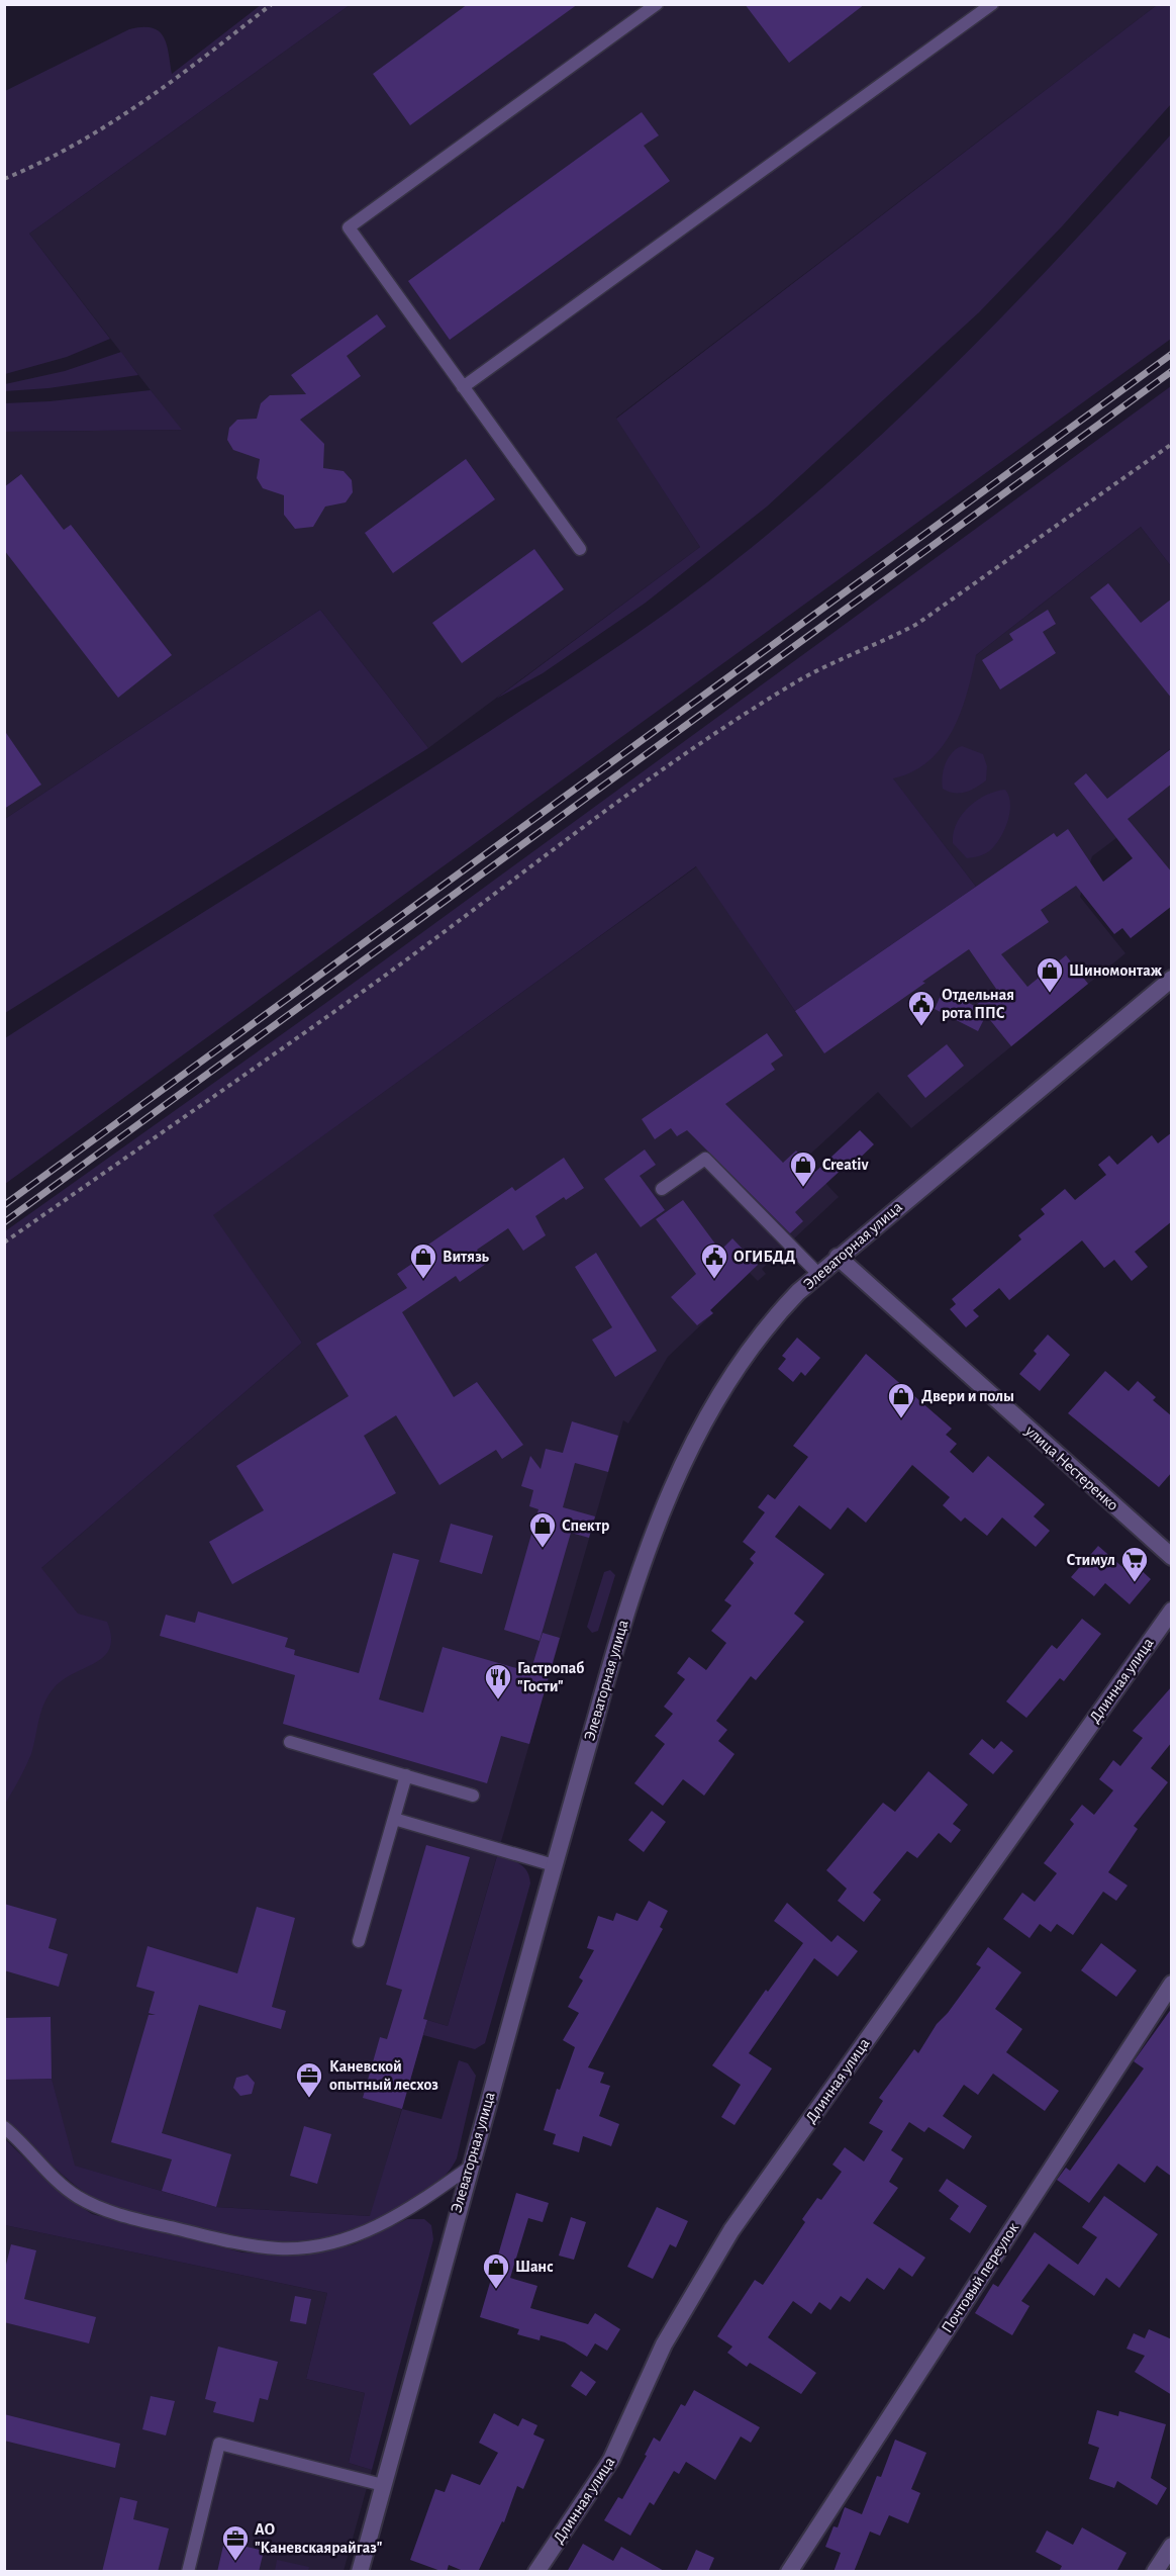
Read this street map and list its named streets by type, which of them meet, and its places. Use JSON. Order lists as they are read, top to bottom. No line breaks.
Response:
{"streets":{"street":["Элеваторная улица","улица Нестеренко","Длинная улица","Почтовый переулок"]},"crossings":[["Элеваторная улица","улица Нестеренко"]],"places":{"shop":["Шиномонтаж","Creativ","Витязь","Двери и полы","Спектр","Шанс"],"public building":["Отдельная рота ППС","ОГИБДД"],"supermarket":["Стимул"],"restaurant":["Гастропаб \"Гости\""],"office":["Каневской опытный лесхоз","АО \"Каневскаярайгаз\""]}}
